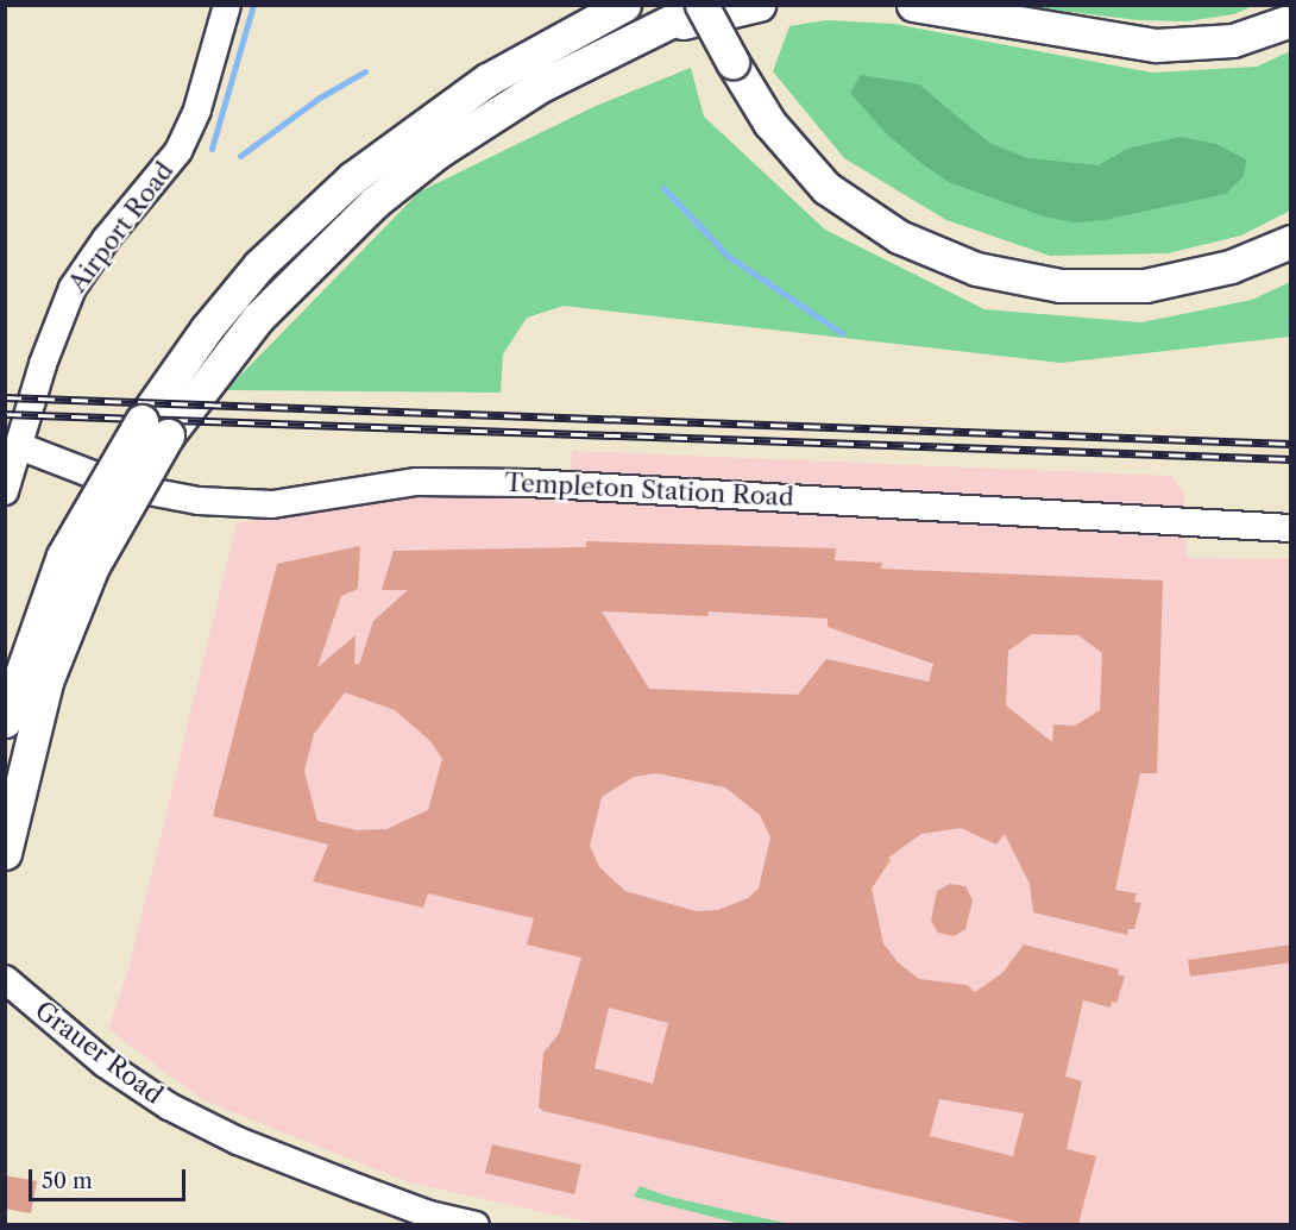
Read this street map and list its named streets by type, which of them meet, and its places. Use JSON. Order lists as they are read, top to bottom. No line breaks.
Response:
{"streets":{"street":["Airport Road","Templeton Station Road","Grauer Road"]},"crossings":[["Airport Road","Templeton Station Road"]],"scale_bar":"50 m"}
